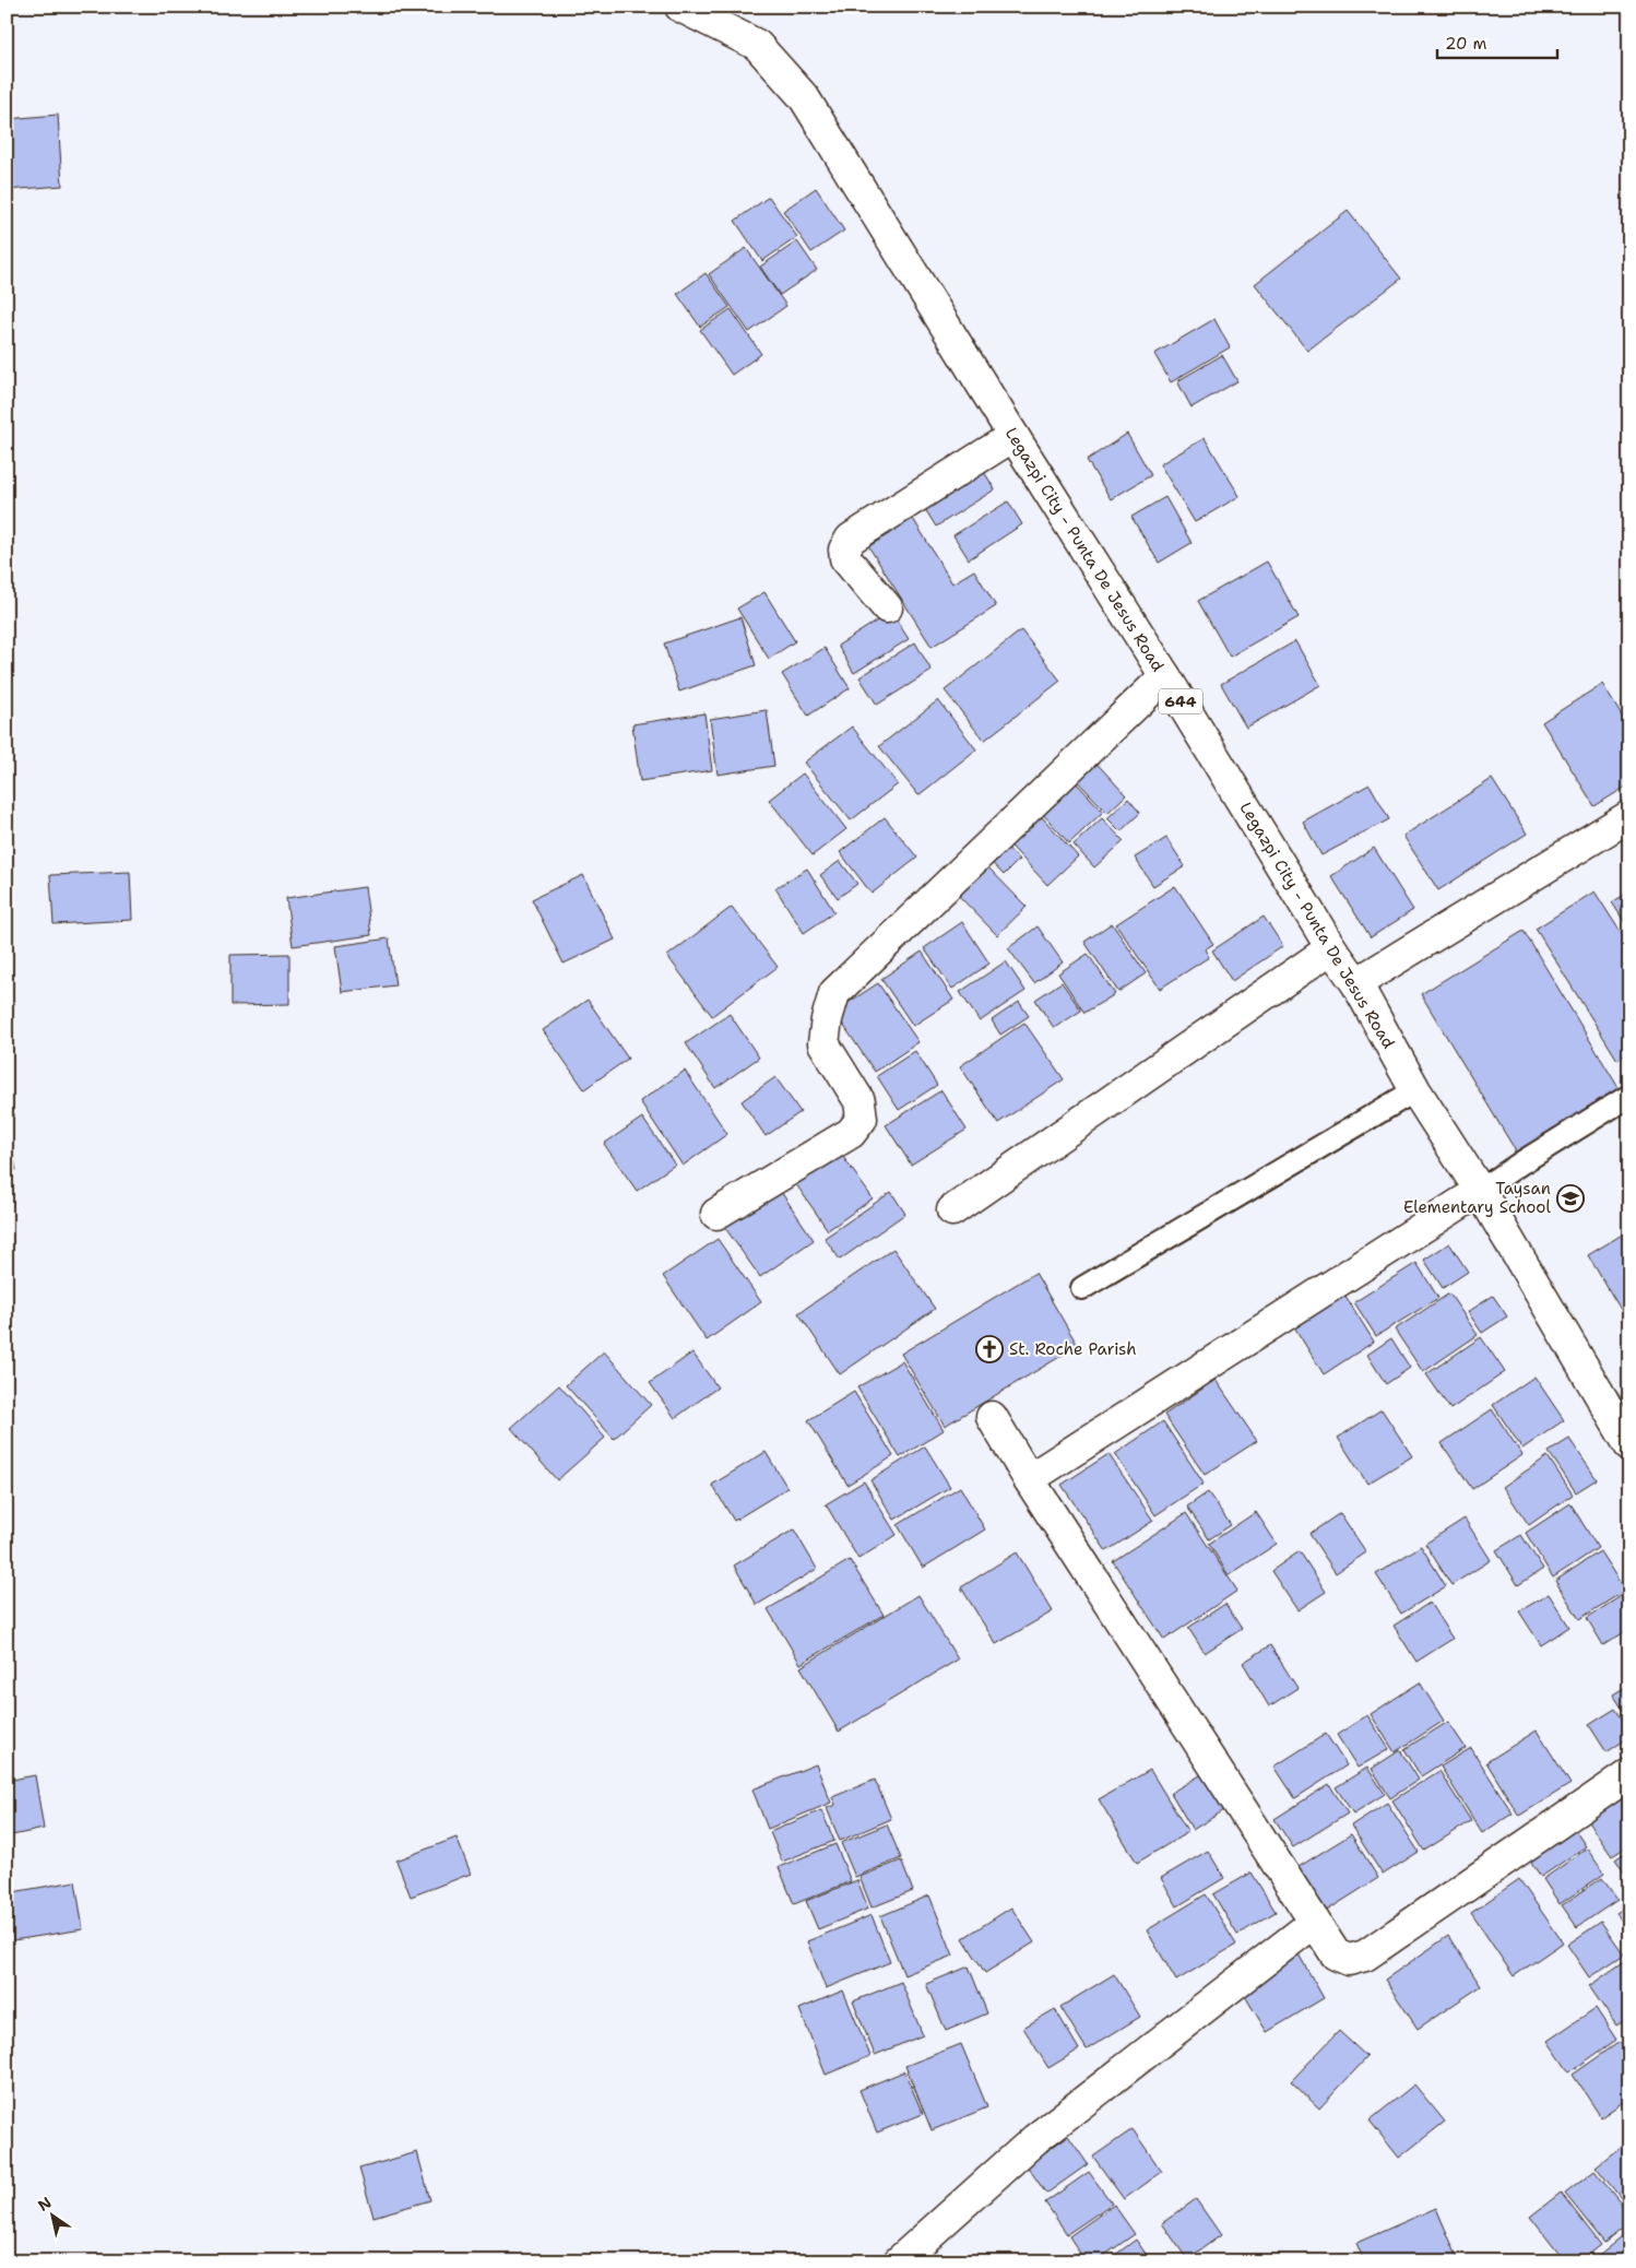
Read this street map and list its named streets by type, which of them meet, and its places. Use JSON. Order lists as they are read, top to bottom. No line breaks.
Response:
{"streets":{"street":["Legazpi City - Punta De Jesus Road","644"]},"places":{"school or university":["Taysan Elementary School"],"church":["St. Roche Parish"]},"scale_bar":"20 m","north":"top left"}
